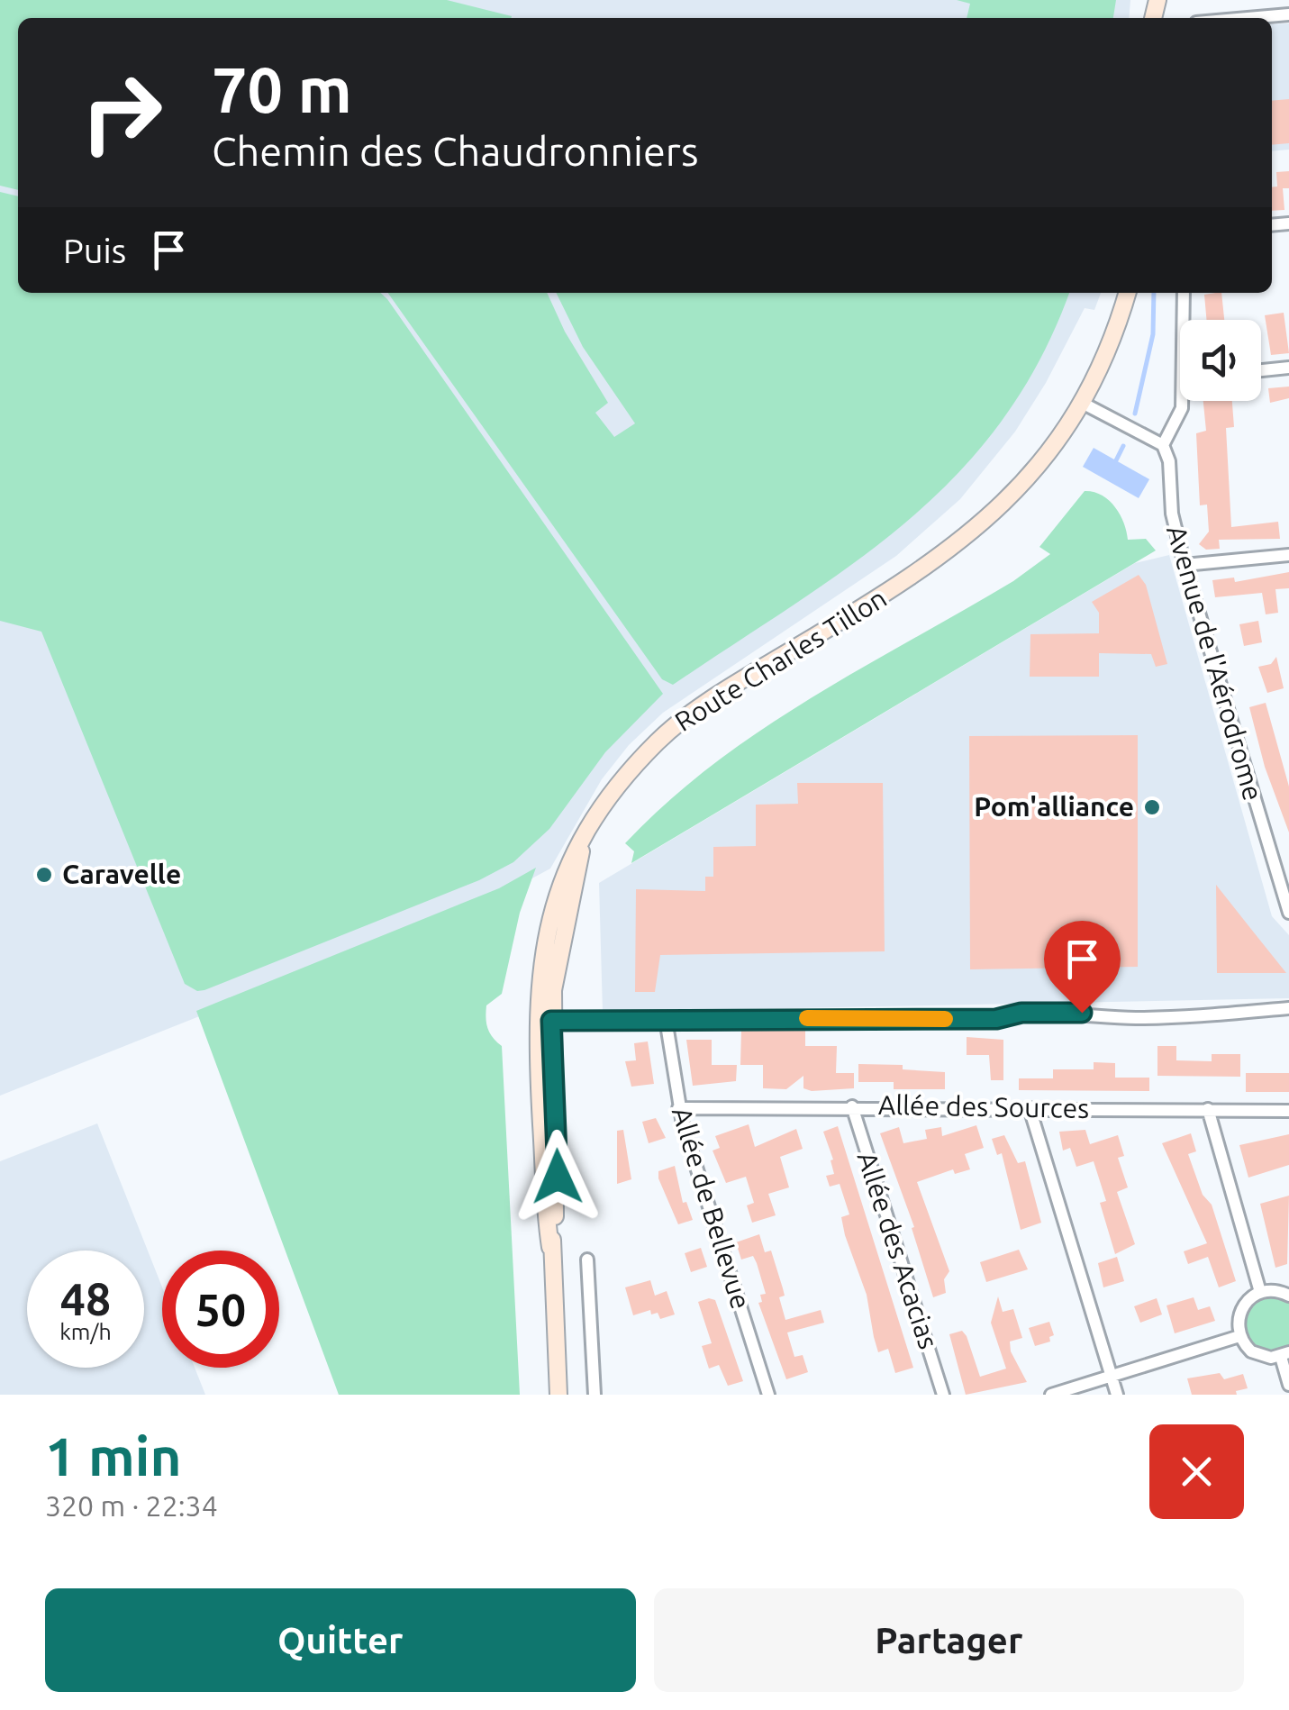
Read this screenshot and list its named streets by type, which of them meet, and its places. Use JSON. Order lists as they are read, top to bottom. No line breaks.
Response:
{"streets":{"main road":["Route Charles Tillon"],"street":["Avenue de l'Aérodrome","Allée des Sources","Allée de Bellevue","Allée des Acacias"]},"crossings":[["Allée des Sources","Allée de Bellevue"],["Allée des Sources","Allée des Acacias"]],"places":["Pom'alliance","Caravelle"],"page":{"turn":["70 m","Chemin des Chaudronniers"],"then":"Puis","speed":"48 km/h","limit":"50","heading":["1 min","320 m · 22:34"],"buttons":["Quitter","Partager"]}}
